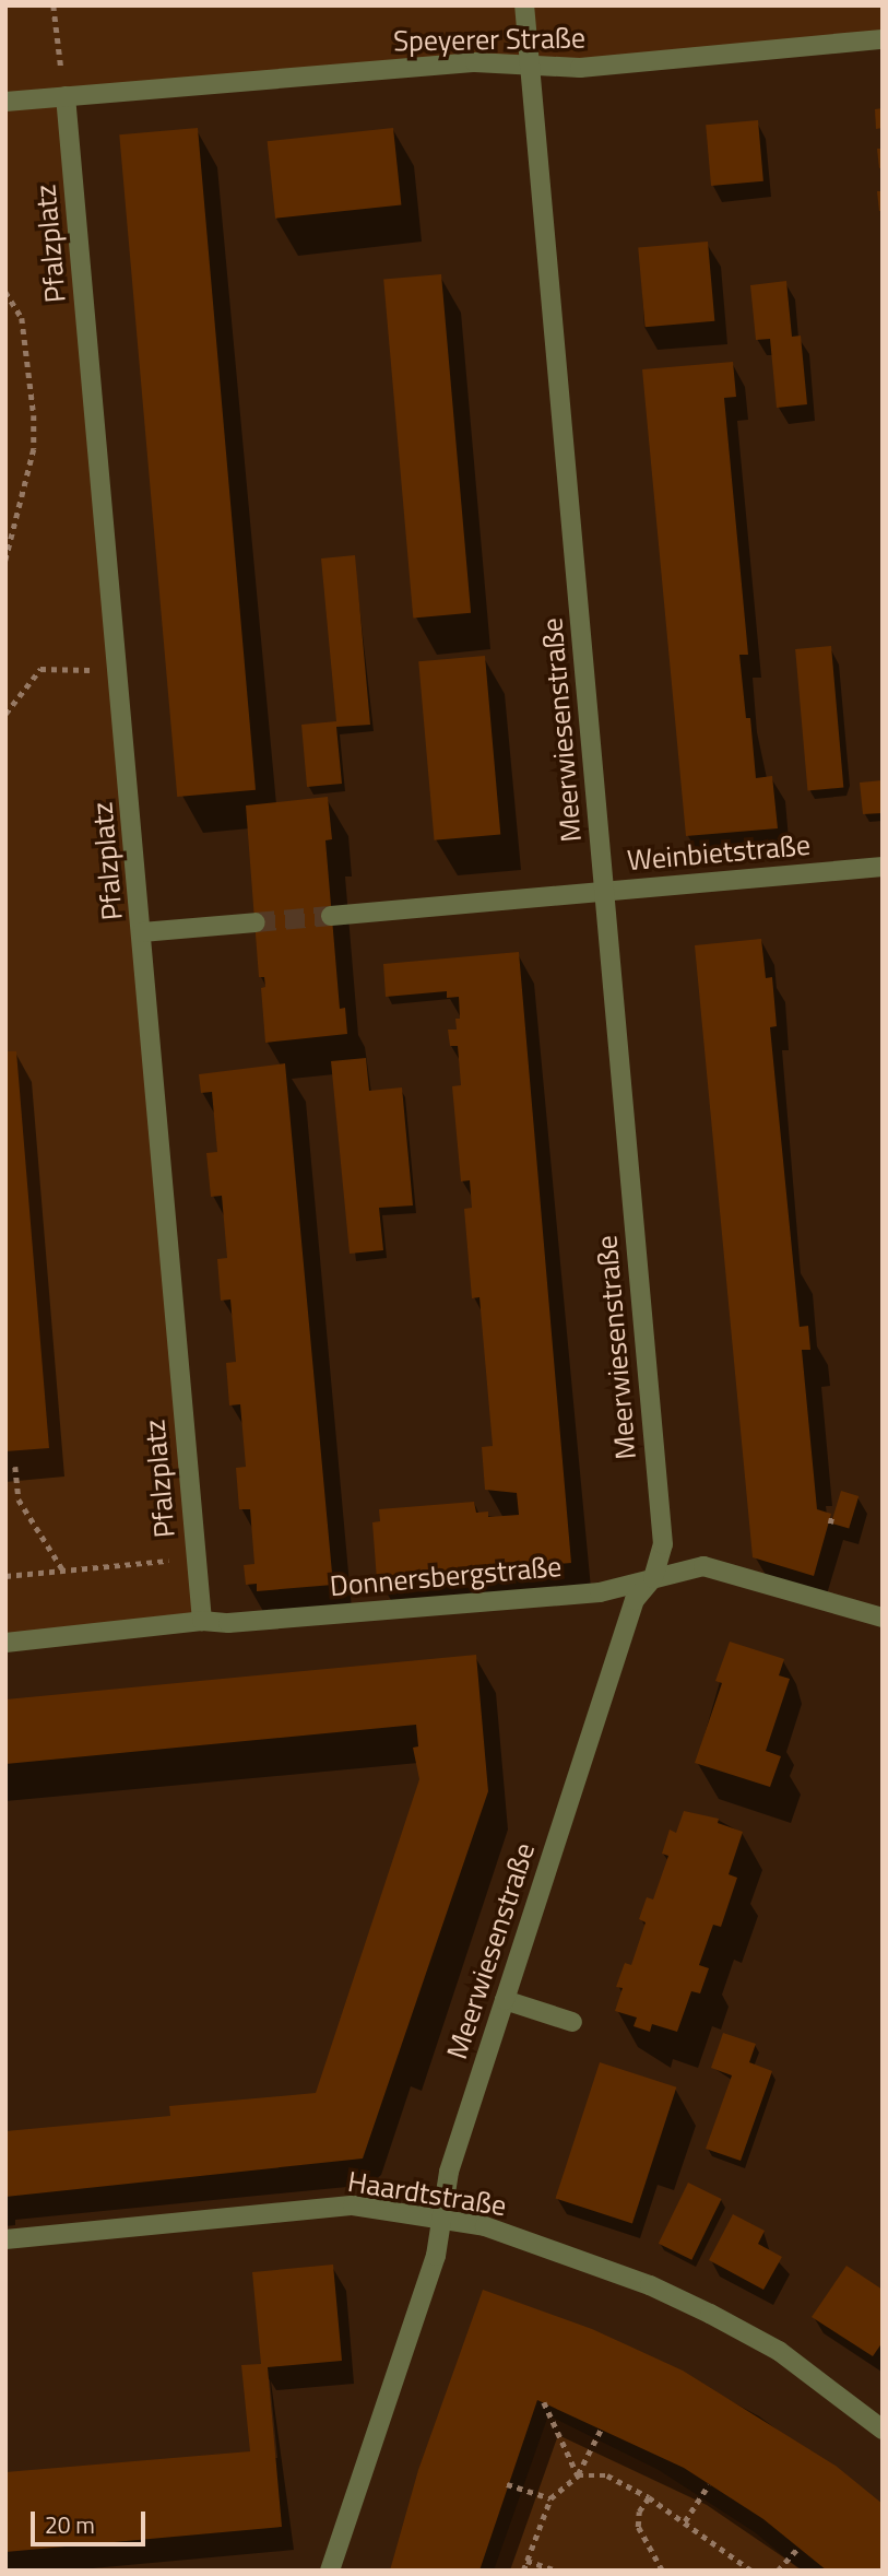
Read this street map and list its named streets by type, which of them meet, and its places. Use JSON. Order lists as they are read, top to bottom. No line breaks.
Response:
{"streets":{"street":["Speyerer Straße","Pfalzplatz","Meerwiesenstraße","Weinbietstraße","Donnersbergstraße","Haardtstraße"]},"crossings":[["Speyerer Straße","Pfalzplatz"],["Speyerer Straße","Meerwiesenstraße"],["Pfalzplatz","Donnersbergstraße"],["Meerwiesenstraße","Weinbietstraße"],["Meerwiesenstraße","Donnersbergstraße"],["Meerwiesenstraße","Haardtstraße"]],"scale_bar":"20 m"}
